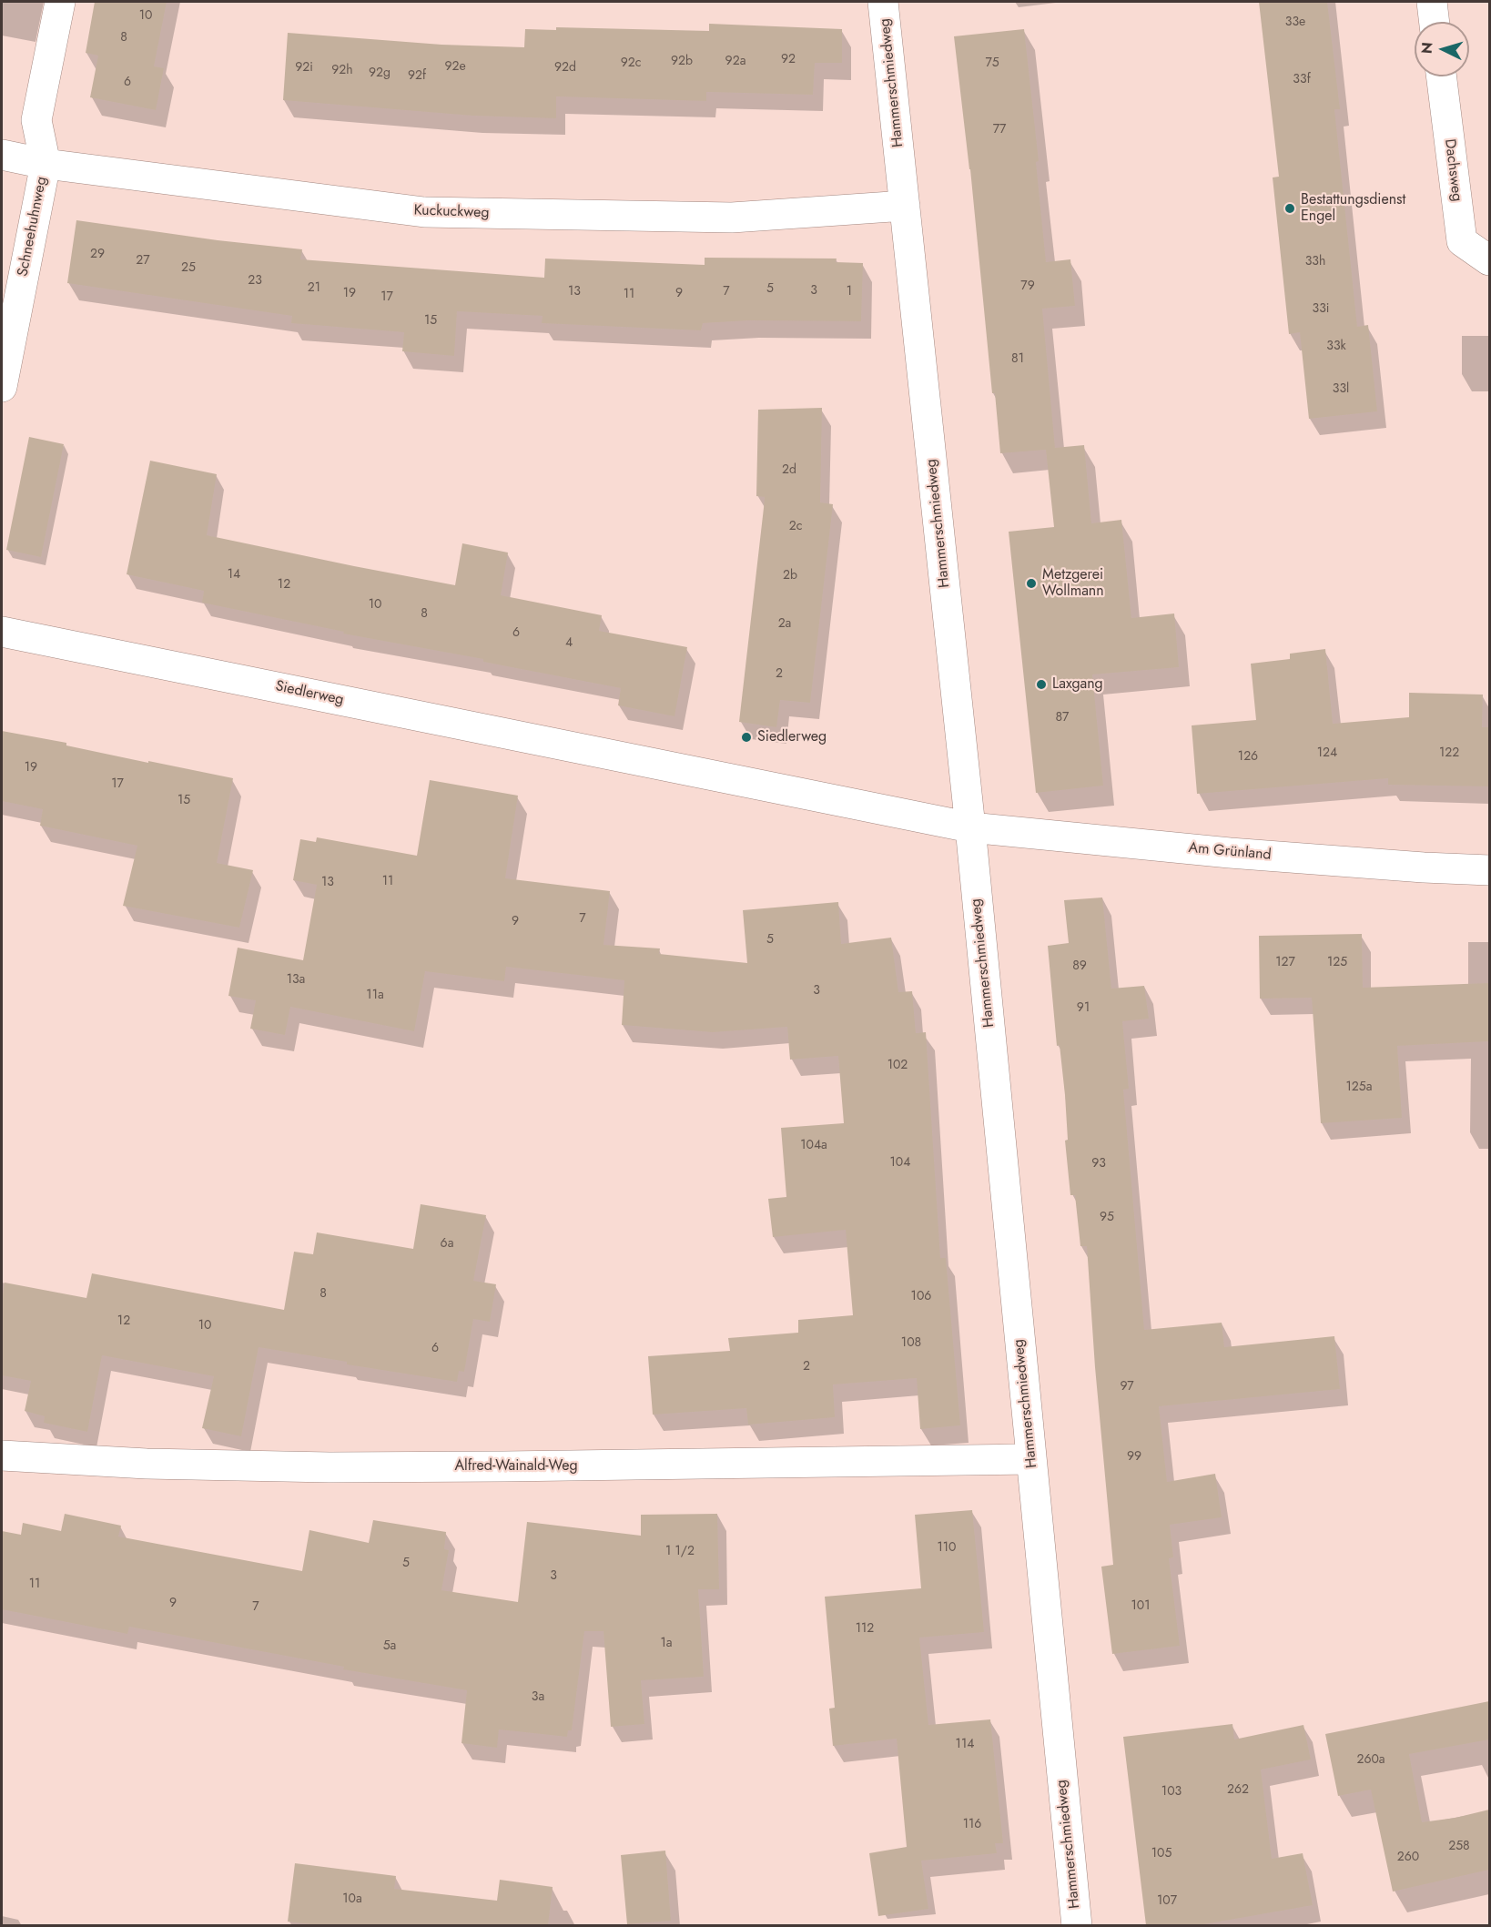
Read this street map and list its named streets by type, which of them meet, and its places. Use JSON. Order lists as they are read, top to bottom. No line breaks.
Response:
{"streets":{"street":["Hammerschmiedweg","Dachsweg","Kuckuckweg","Schneehuhnweg","Siedlerweg","Am Grünland","Alfred-Wainald-Weg"]},"crossings":[["Hammerschmiedweg","Kuckuckweg"],["Hammerschmiedweg","Siedlerweg"],["Hammerschmiedweg","Am Grünland"],["Hammerschmiedweg","Alfred-Wainald-Weg"],["Kuckuckweg","Schneehuhnweg"],["Siedlerweg","Am Grünland"]],"places":["Bestattungsdienst Engel","Metzgerei Wollmann","Laxgang","Siedlerweg"],"house_numbers":["10","33e","8","92","92b","92a","92c","75","92e","92i","92d","92h","92g","92f","33f","6","77","29","27","33h","25","23","79","21","5","3","13","7","1","19","9","11","17","33i","15","33k","81","33l","2d","2c","14","2b","12","10","8","2a","6","4","2","87","124","122","126","19","17","15","11","13","7","9","5","127","125","89","13a","3","11a","91","102","125a","104a","104","93","95","6a","8","106","12","10","108","6","2","97","99","110","1 1/2","5","3","11","9","101","7","112","1a","5a","3a","114","260a","262","103","116","258","105","260","10a","107"],"north":"left"}
